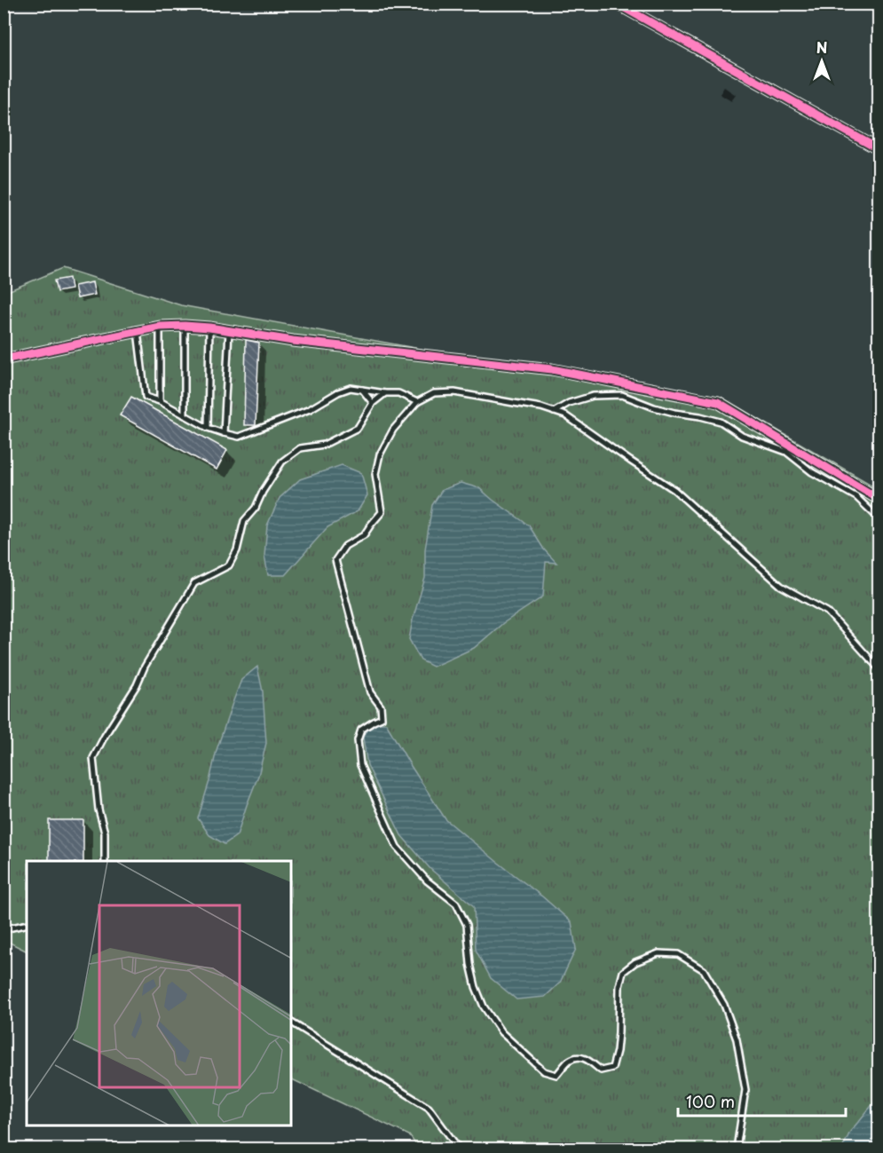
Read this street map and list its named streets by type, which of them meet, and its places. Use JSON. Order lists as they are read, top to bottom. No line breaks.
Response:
{"scale_bar":"100 m","north":"top"}
